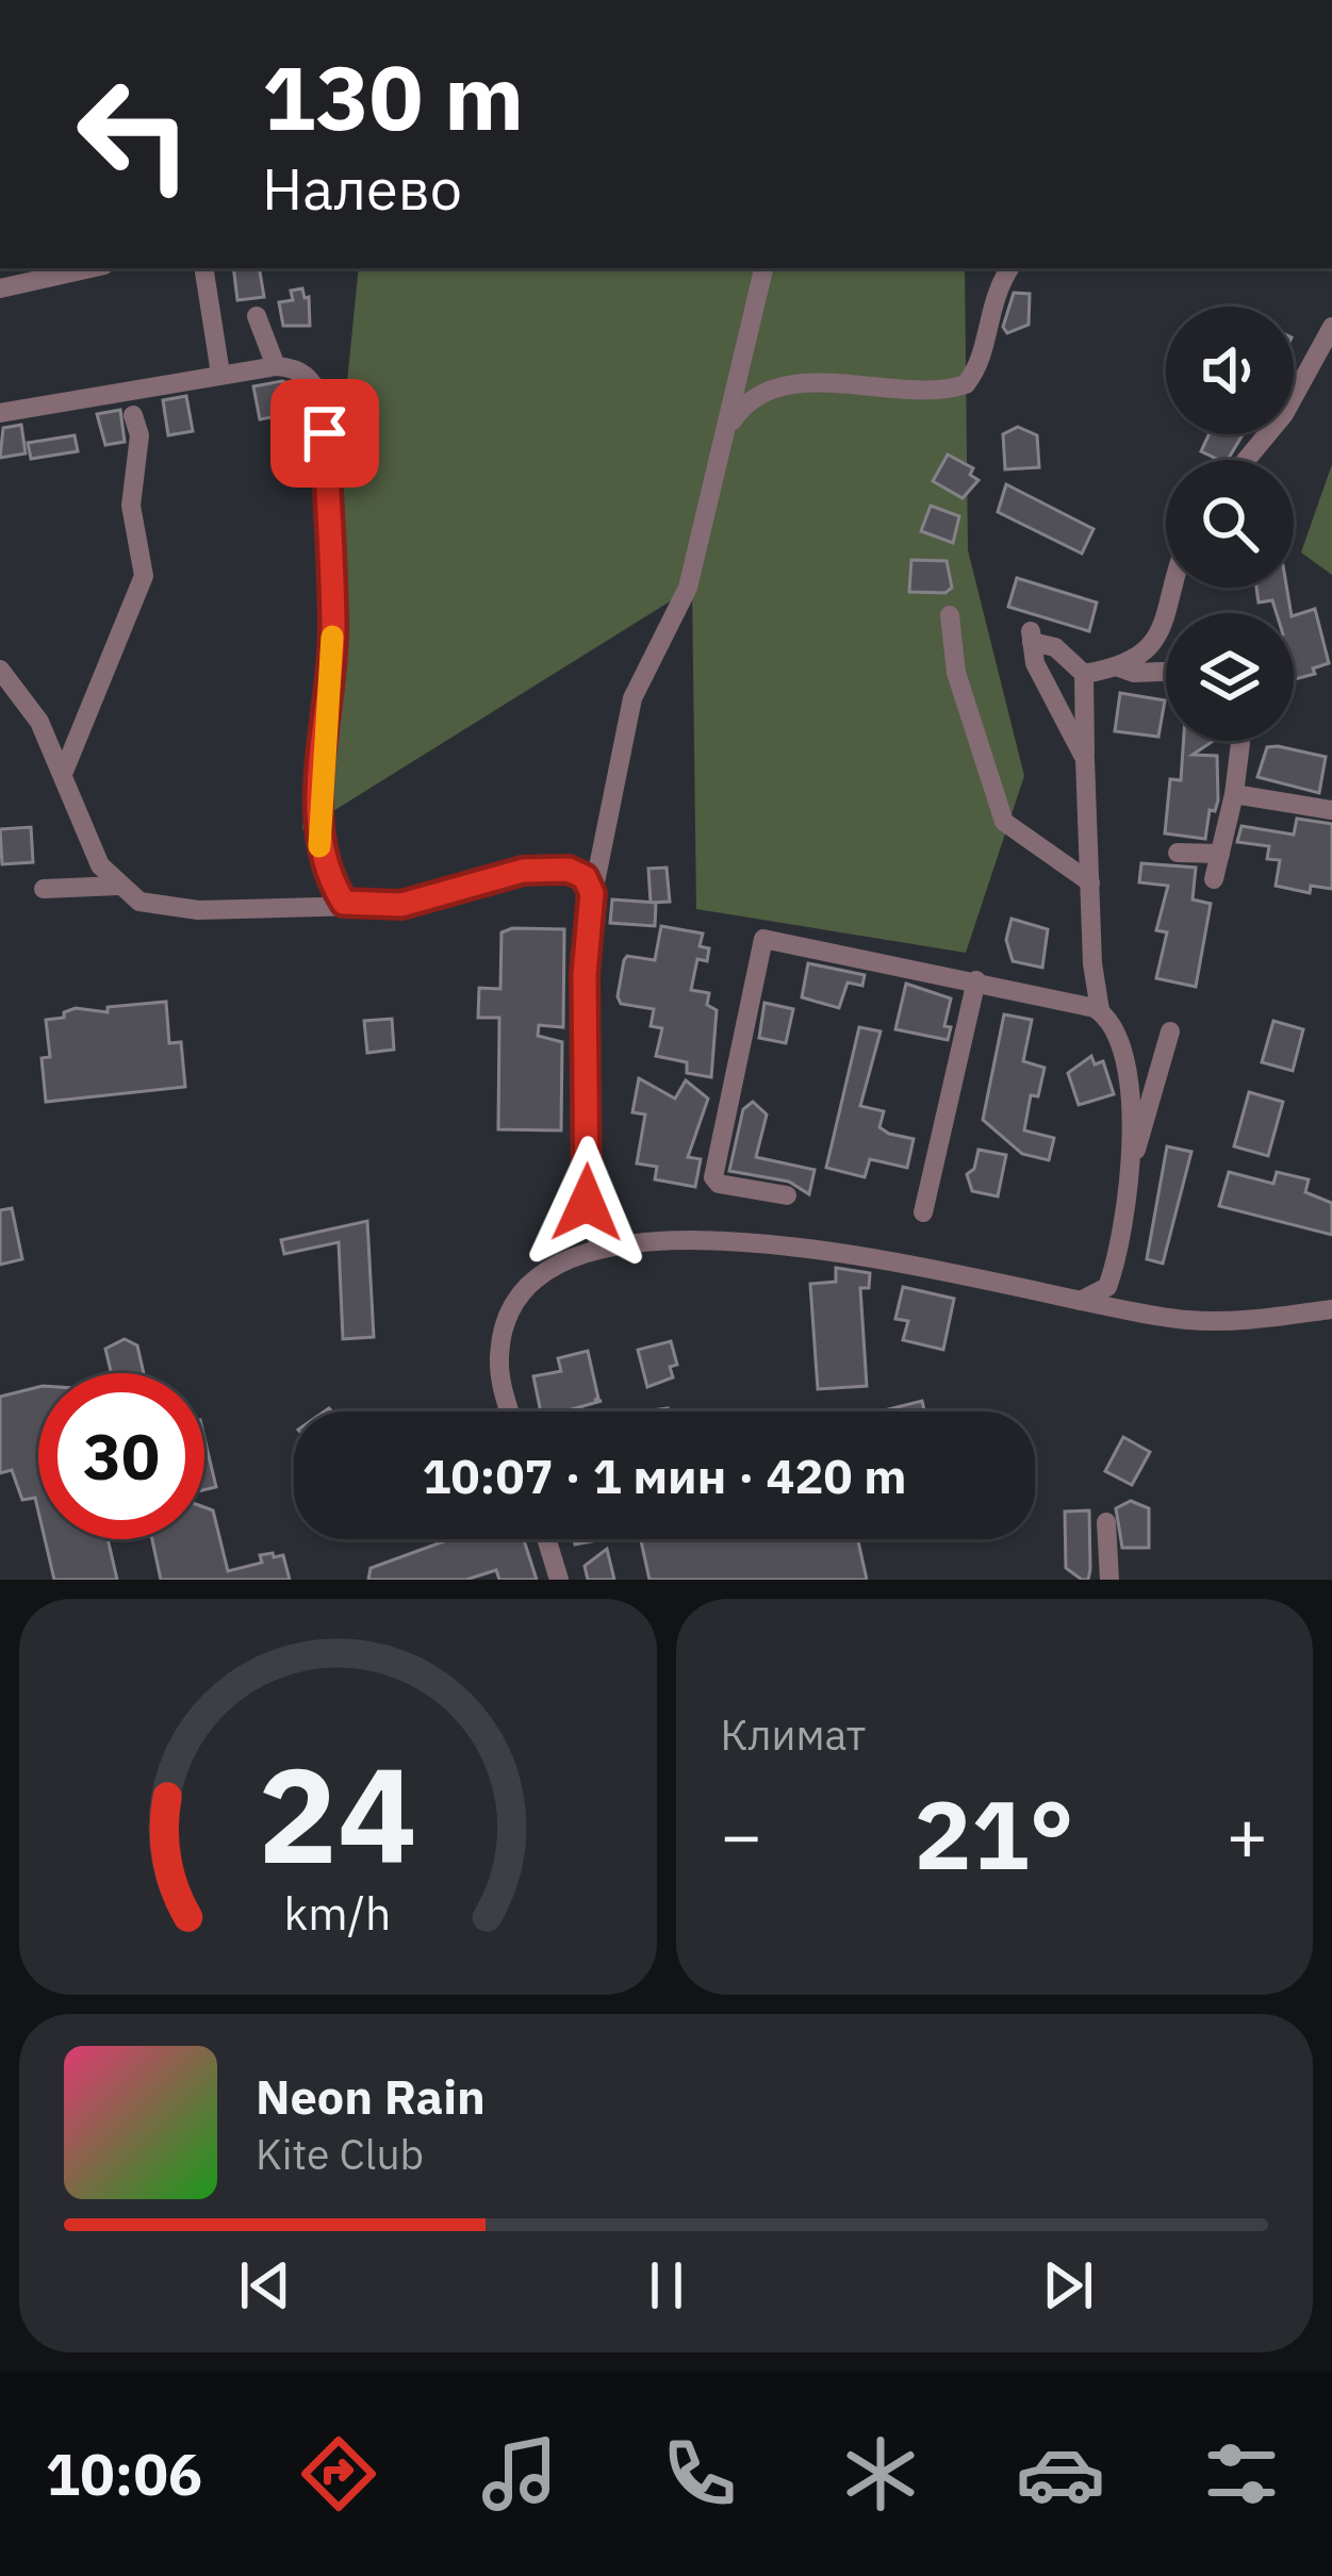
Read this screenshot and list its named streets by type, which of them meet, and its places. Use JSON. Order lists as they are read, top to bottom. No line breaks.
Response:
{"page":{"turn":["130 m","Налево"],"limit":"30","trip":"10:07 · 1 мин · 420 m","tile":"Климат","heat":["−","21°","+"],"song":["Neon Rain","Kite Club"],"tabs":"10:06","gauge":["24","km/h"]}}
